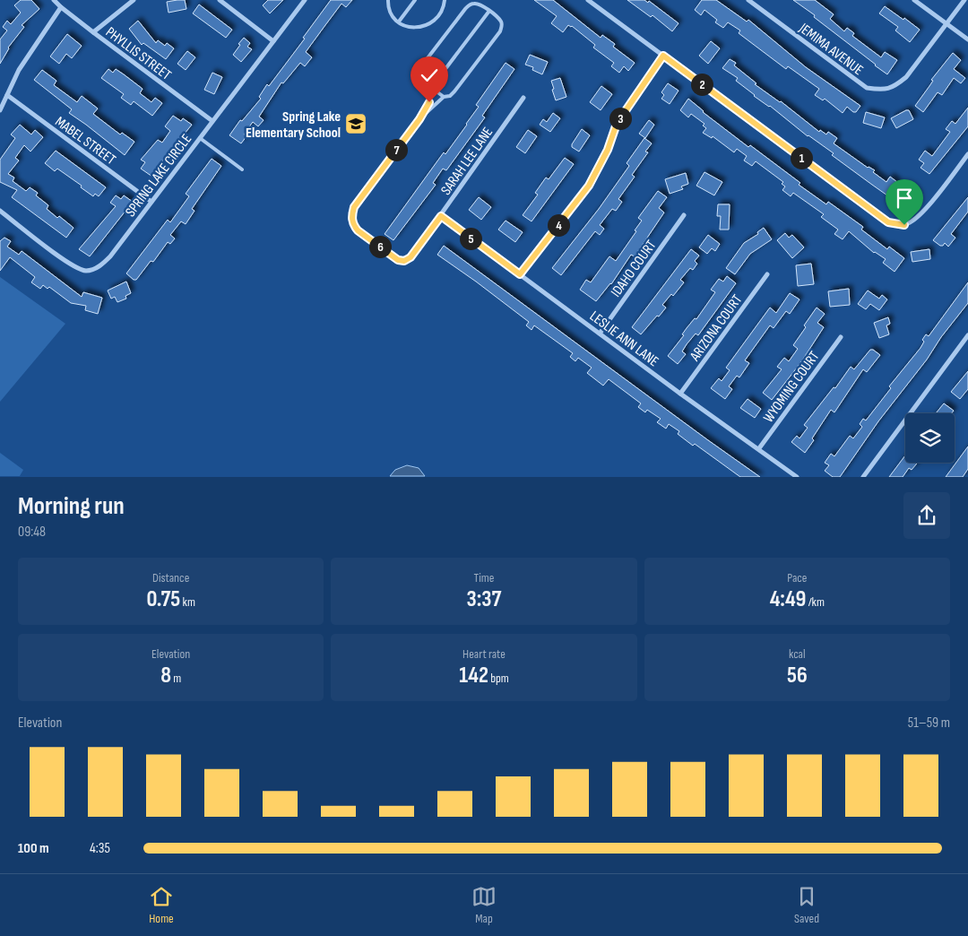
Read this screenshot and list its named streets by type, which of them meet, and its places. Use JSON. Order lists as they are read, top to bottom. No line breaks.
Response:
{"streets":{"street":["JEMIMA AVENUE","PHYLLIS STREET","MABEL STREET","SARAH LEE LANE","SPRING LAKE CIRCLE","IDAHO COURT","ARIZONA COURT","LESLIE ANN LANE","WYOMING COURT"]},"crossings":[["PHYLLIS STREET","SPRING LAKE CIRCLE"],["MABEL STREET","SPRING LAKE CIRCLE"],["SARAH LEE LANE","LESLIE ANN LANE"],["IDAHO COURT","LESLIE ANN LANE"],["ARIZONA COURT","LESLIE ANN LANE"],["LESLIE ANN LANE","WYOMING COURT"]],"places":{"school or university":["Spring Lake Elementary School"]},"page":{"pins":["2","3","7","1","4","5","6"],"heading":["Morning run","09:48"],"stats":[["Distance","0.75 km"],["Time","3:37"],["Pace","4:49 /km"],["Elevation","8 m"],["Heart rate","142 bpm"],["kcal","56"]],"chart":["Elevation","51–59 m"],"list":[{"name":"100 m","note":"4:35"}],"tabs":["Home","Map","Saved"]}}
